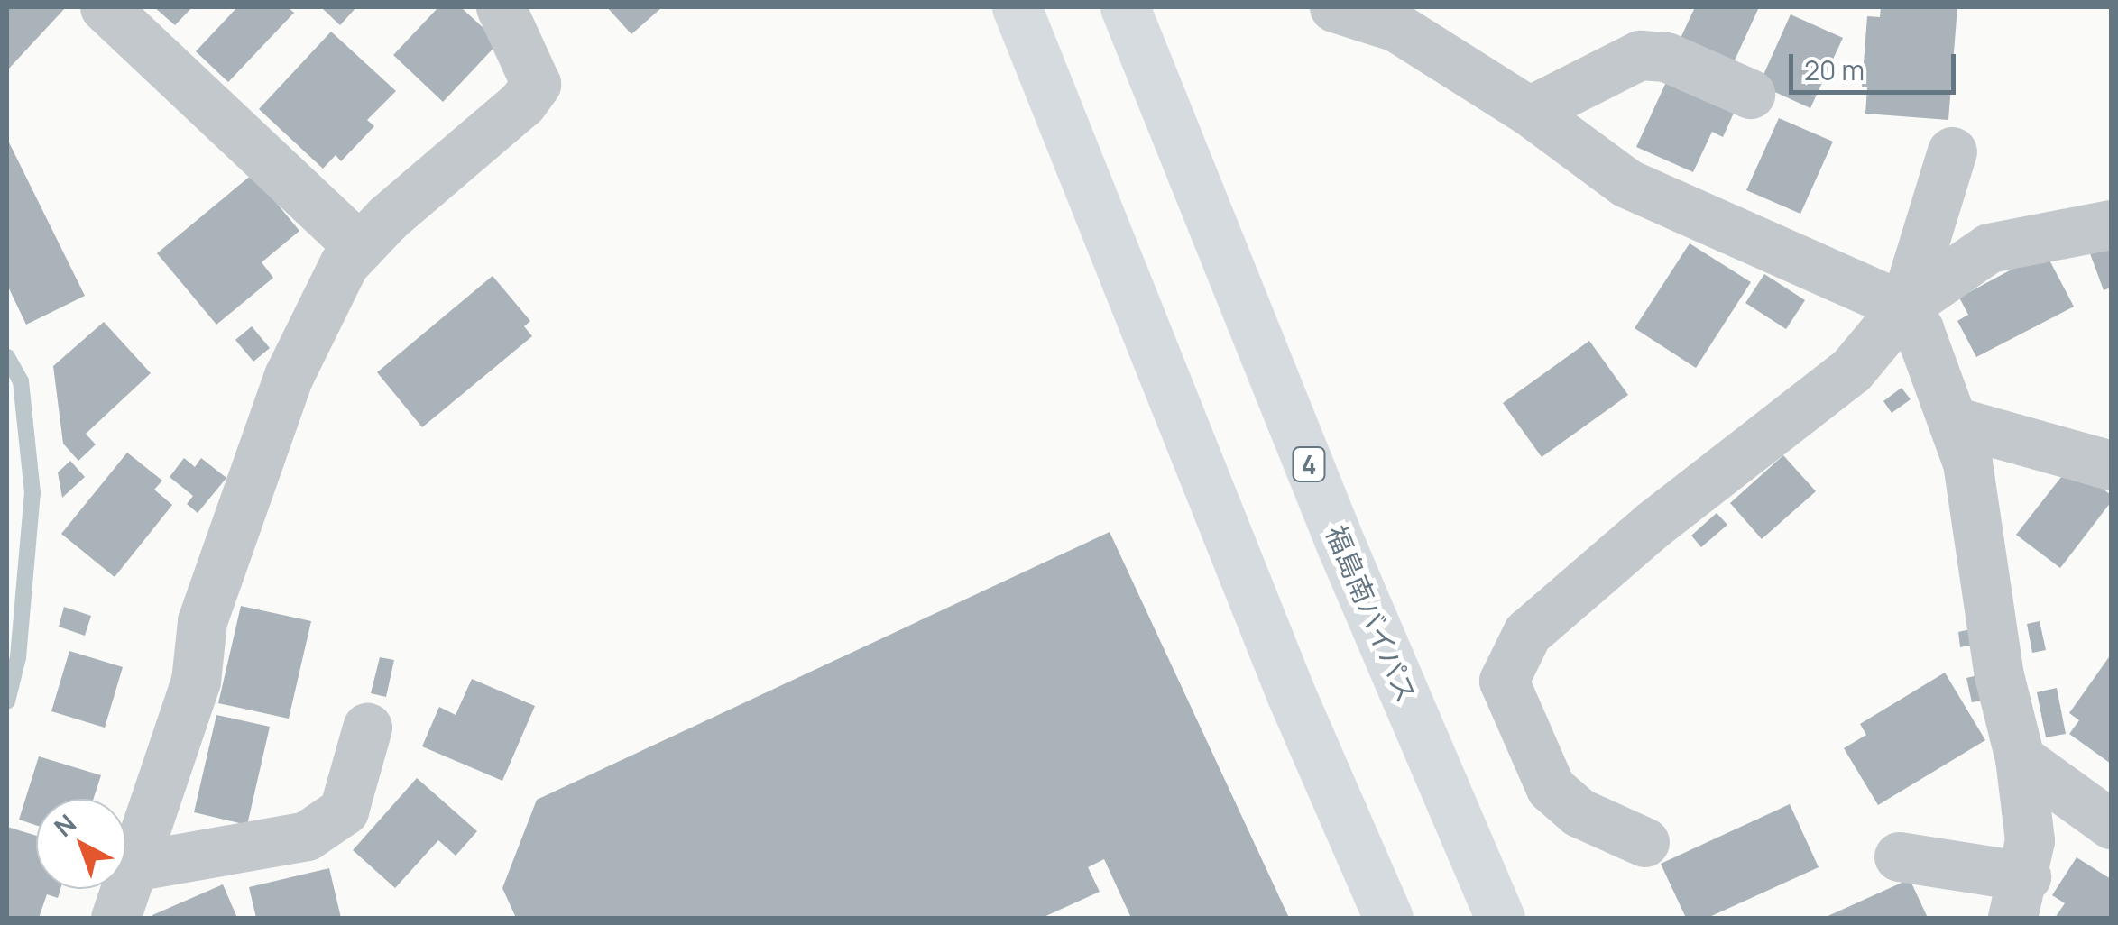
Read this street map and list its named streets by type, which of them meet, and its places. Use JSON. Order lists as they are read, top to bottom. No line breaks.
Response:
{"streets":{"highway":["4","福島南バイパス"]},"scale_bar":"20 m","north":"top left"}
